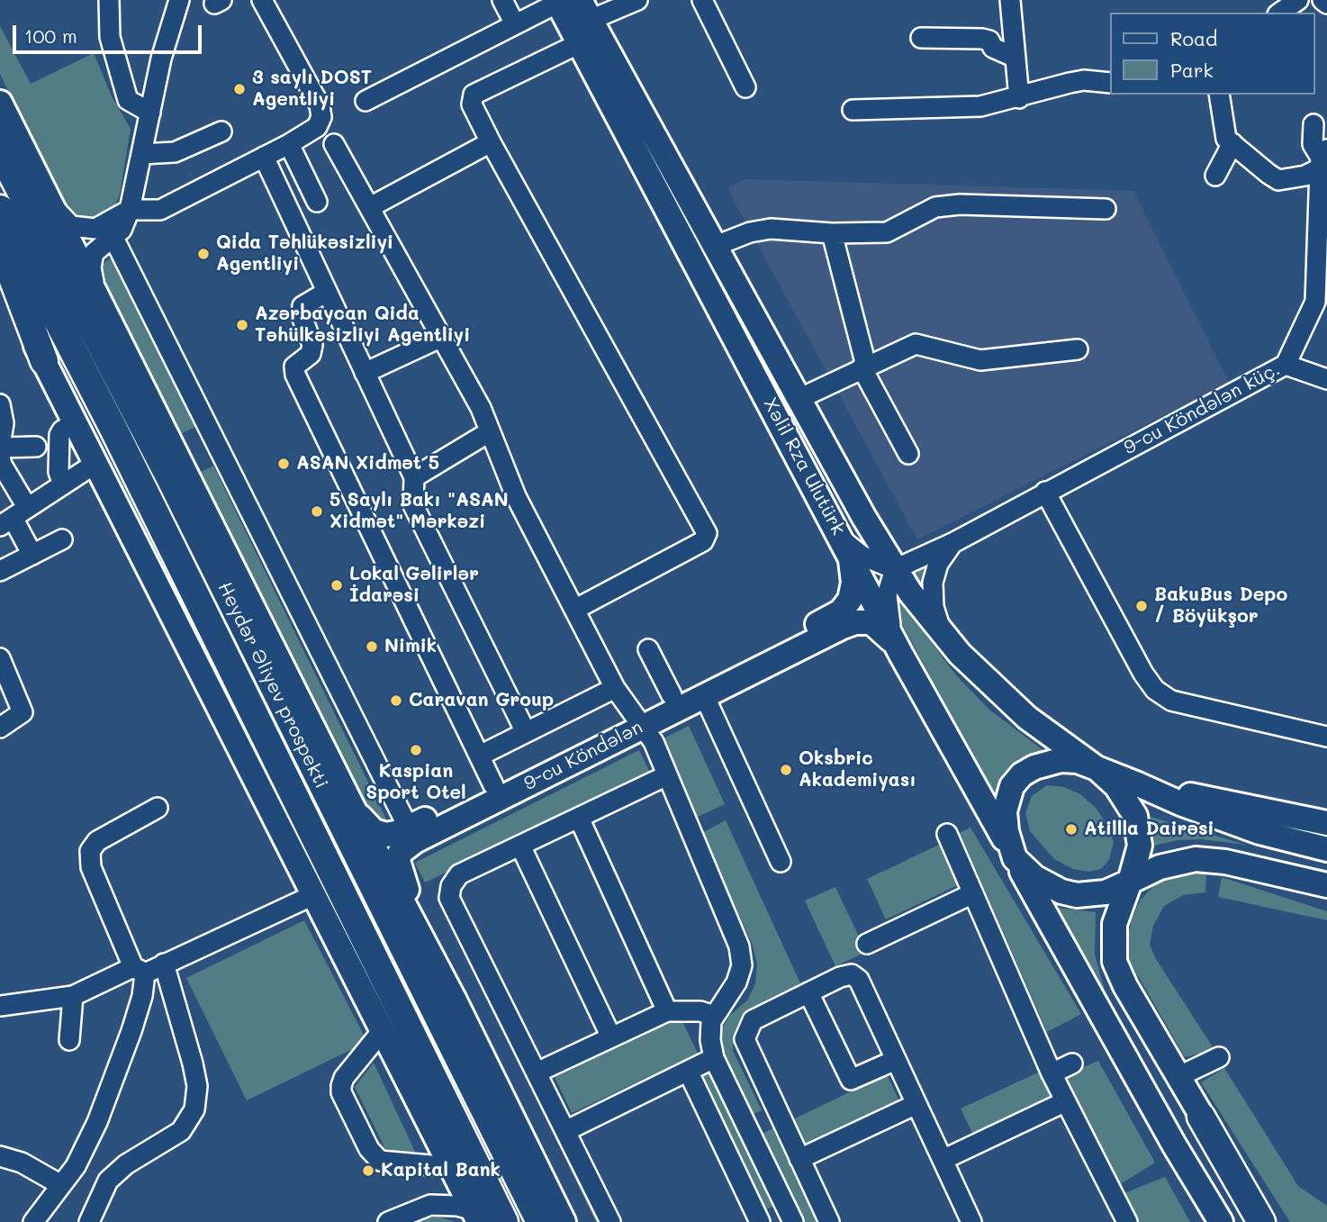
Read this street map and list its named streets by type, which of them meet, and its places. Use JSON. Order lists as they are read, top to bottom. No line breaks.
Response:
{"streets":{"highway":["Heydər Əliyev prospekti"],"main road":["Xəlil Rza Ulutürk","9-cu Köndələn"],"street":["9-cu Köndələn küç."]},"crossings":[["9-cu Köndələn küç.","Xəlil Rza Ulutürk"],["Xəlil Rza Ulutürk","9-cu Köndələn"]],"places":["3 saylı DOST Agentliyi","Qida Təhlükəsizliyi Agentliyi","Azərbaycan Qida Təhülkəsizliyi Agentliyi","ASAN Xidmət 5","5 Saylı Bakı \"ASAN Xidmət\" Mərkəzi","Lokal Gəlirlər İdarəsi","BakuBus Depo / Böyükşor","Nimik","Caravan Group","Kaspian Sport Otel","Oksbric Akademiyası","Atillla Dairəsi","Kapital Bank"],"legend":["Road","Park"],"scale_bar":"100 m"}
